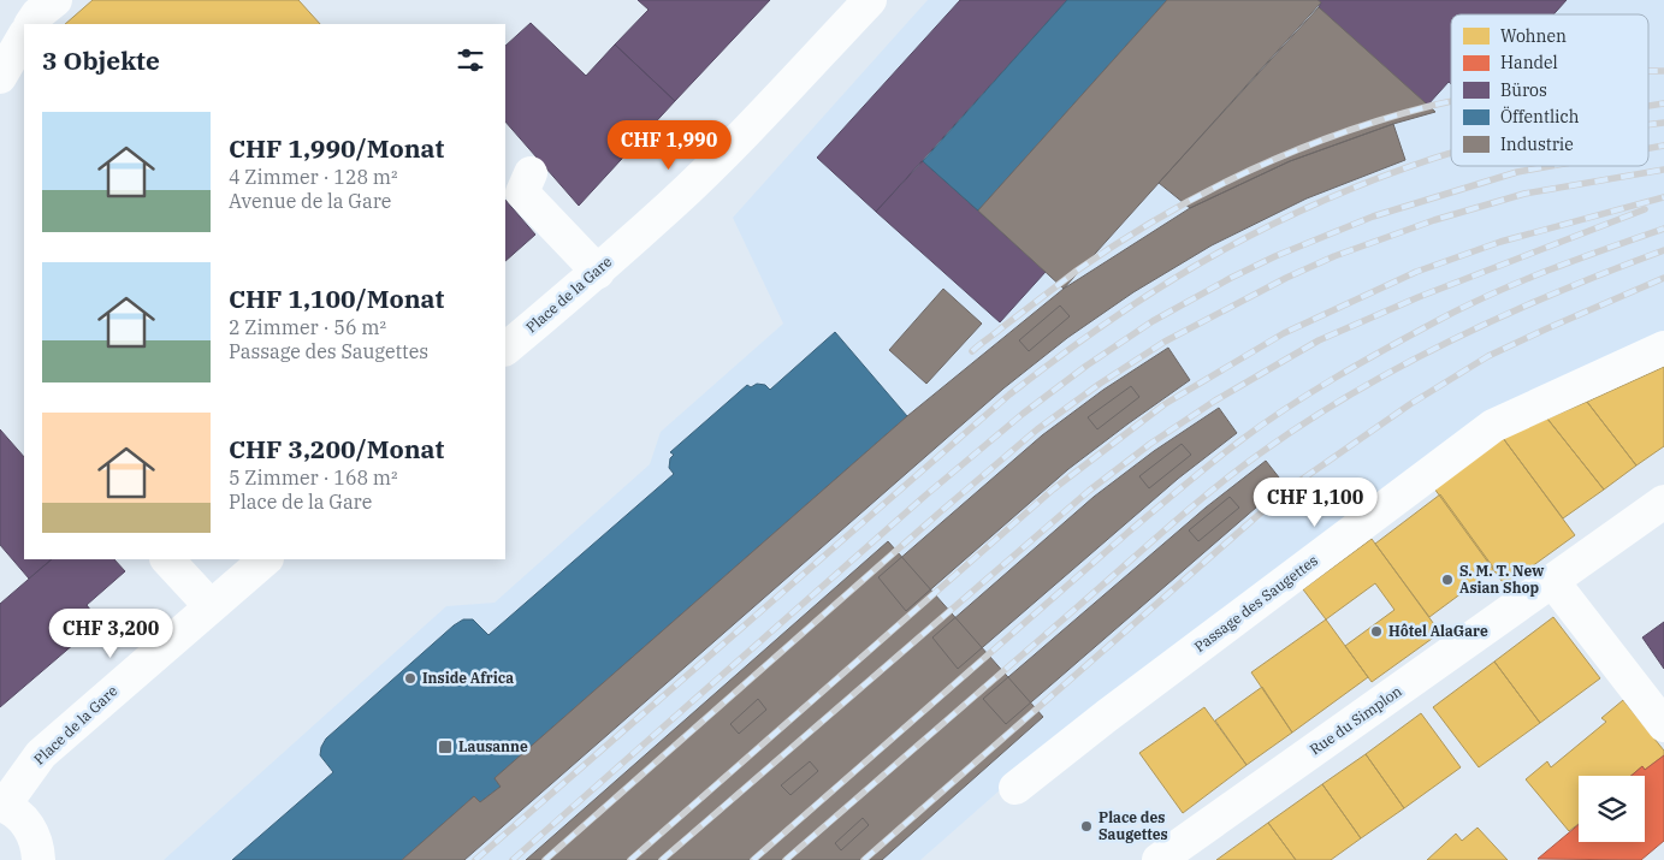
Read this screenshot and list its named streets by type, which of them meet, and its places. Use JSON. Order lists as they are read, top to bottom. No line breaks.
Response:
{"streets":{"street":["Place de la Gare","Passage des Saugettes","Rue du Simplon"]},"places":{"other":["S. M. T. New Asian Shop","Hôtel AlaGare","Inside Africa","Place des Saugettes"],"transit":["Lausanne"]},"legend":["Wohnen","Handel","Büros","Öffentlich","Industrie"],"page":{"heading":"3 Objekte","list":[{"name":"CHF 1,990/Monat","note":"4 Zimmer · 128 m² · Avenue de la Gare"},{"name":"CHF 1,100/Monat","note":"2 Zimmer · 56 m² · Passage des Saugettes"},{"name":"CHF 3,200/Monat","note":"5 Zimmer · 168 m² · Place de la Gare"}],"price":["CHF 1,990","CHF 1,100","CHF 3,200"]}}
